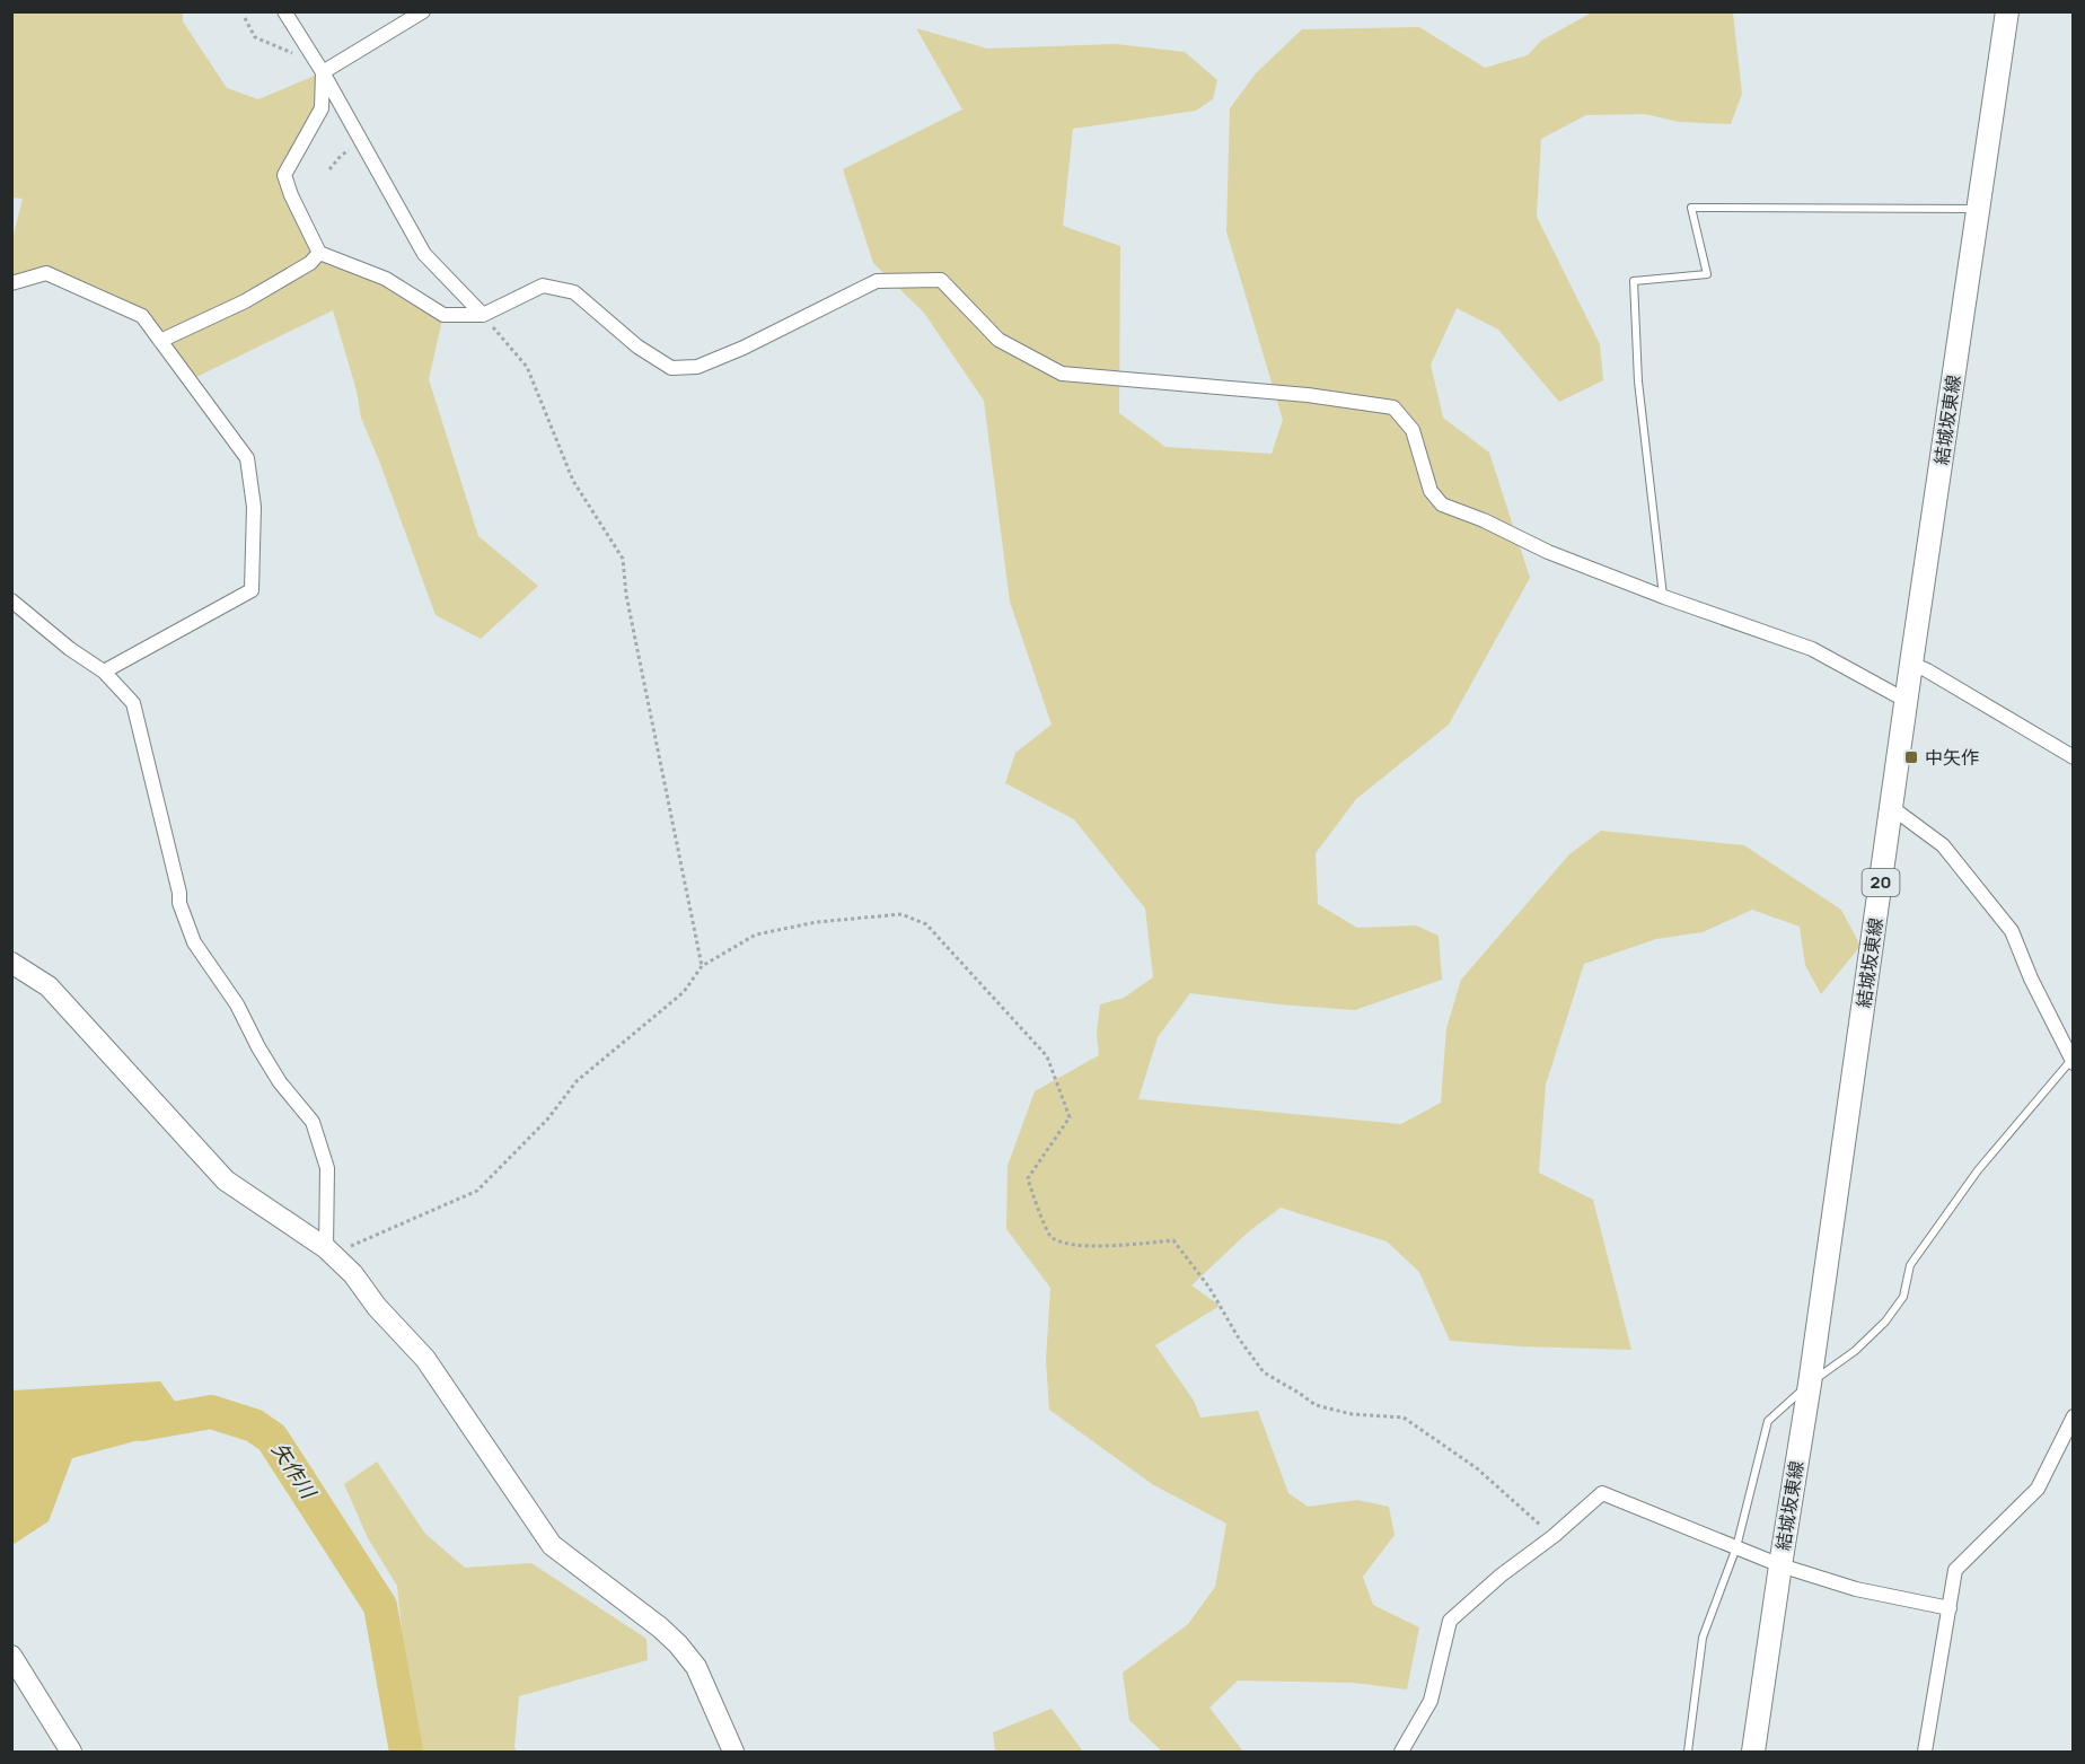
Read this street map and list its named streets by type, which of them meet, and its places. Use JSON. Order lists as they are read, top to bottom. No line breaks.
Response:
{"streets":{"main road":["結城坂東線","20"]},"water":["矢作川"],"places":{"transit":["中矢作"]}}
